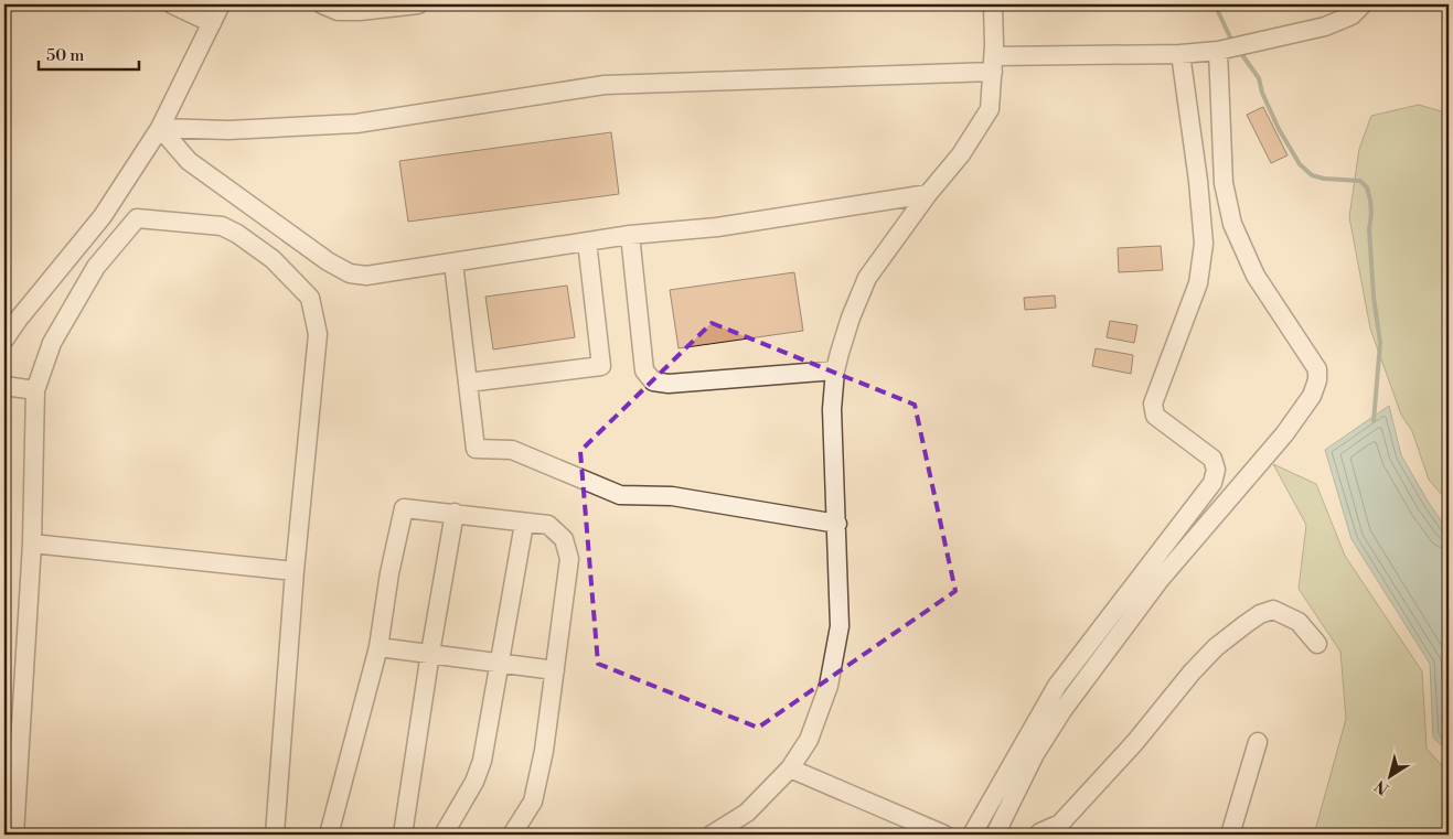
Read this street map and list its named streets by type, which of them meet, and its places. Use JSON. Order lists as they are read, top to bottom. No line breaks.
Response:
{"scale_bar":"50 m","north":"bottom left"}
